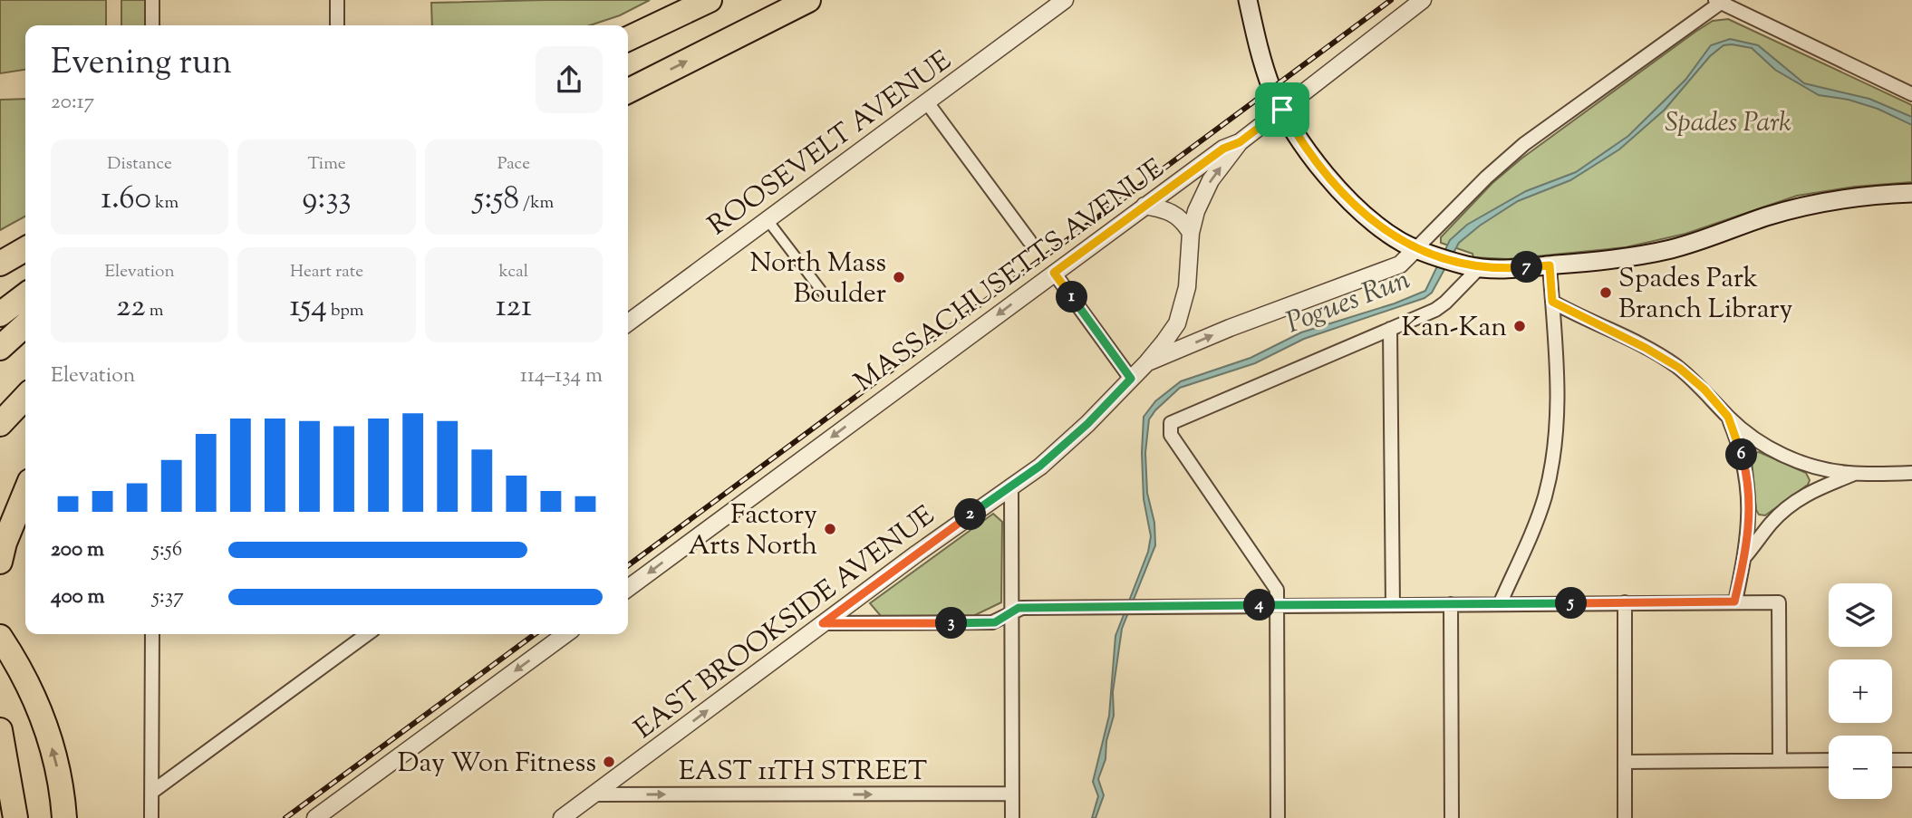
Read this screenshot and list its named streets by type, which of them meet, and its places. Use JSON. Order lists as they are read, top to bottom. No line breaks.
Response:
{"streets":{"street":["ROOSEVELT AVENUE","MASSACHUSETTS AVENUE","EAST BROOKSIDE AVENUE","EAST 11TH STREET"]},"crossings":[["MASSACHUSETTS AVENUE","EAST BROOKSIDE AVENUE"],["EAST BROOKSIDE AVENUE","EAST 11TH STREET"]],"one_way":["MASSACHUSETTS AVENUE","EAST BROOKSIDE AVENUE","EAST 11TH STREET"],"water":["Pogues Run"],"parks":["Spades Park"],"places":["North Mass Boulder","Spades Park Branch Library","Kan-Kan","Factory Arts North","Day Won Fitness"],"page":{"heading":["Evening run","20:17"],"stats":[["Distance","1.60 km"],["Time","9:33"],["Pace","5:58 /km"],["Elevation","22 m"],["Heart rate","154 bpm"],["kcal","121"]],"pins":["7","1","6","2","5","4","3"],"chart":["Elevation","114–134 m"],"list":[{"name":"200 m","note":"5:56"},{"name":"400 m","note":"5:37"}],"map_buttons":["+","−"]}}
